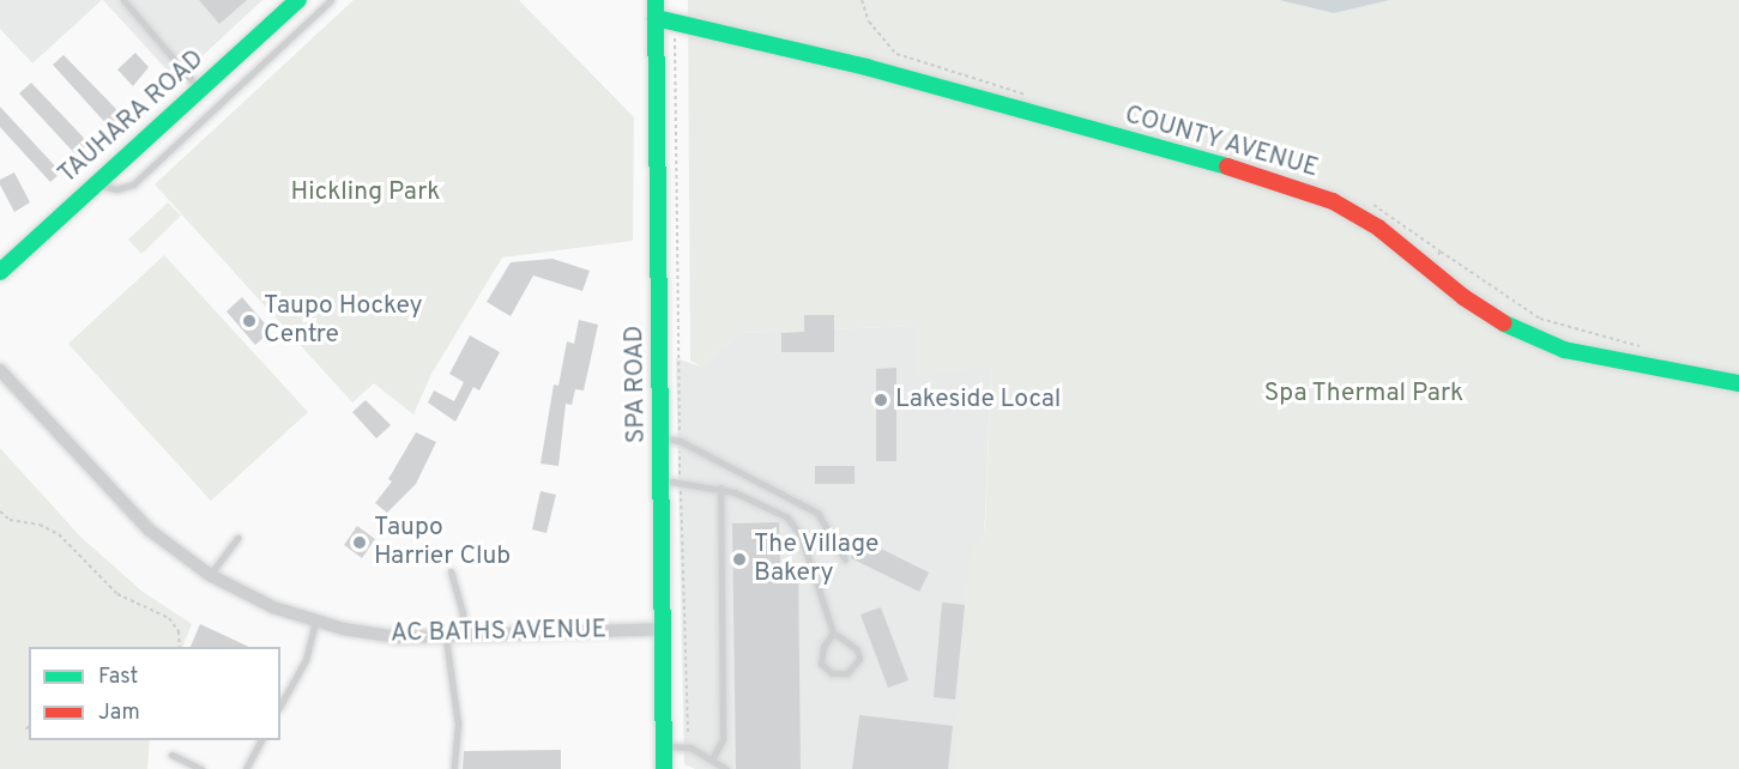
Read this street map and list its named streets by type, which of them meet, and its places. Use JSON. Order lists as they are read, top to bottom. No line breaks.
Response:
{"streets":{"main road":["TAUHARA ROAD","COUNTY AVENUE","SPA ROAD"],"street":["AC BATHS AVENUE"]},"crossings":[["COUNTY AVENUE","SPA ROAD"],["SPA ROAD","AC BATHS AVENUE"]],"parks":["Hickling Park","Spa Thermal Park"],"places":["Taupo Hockey Centre","Lakeside Local","Taupo Harrier Club","The Village Bakery"],"legend":["Fast","Jam"]}
